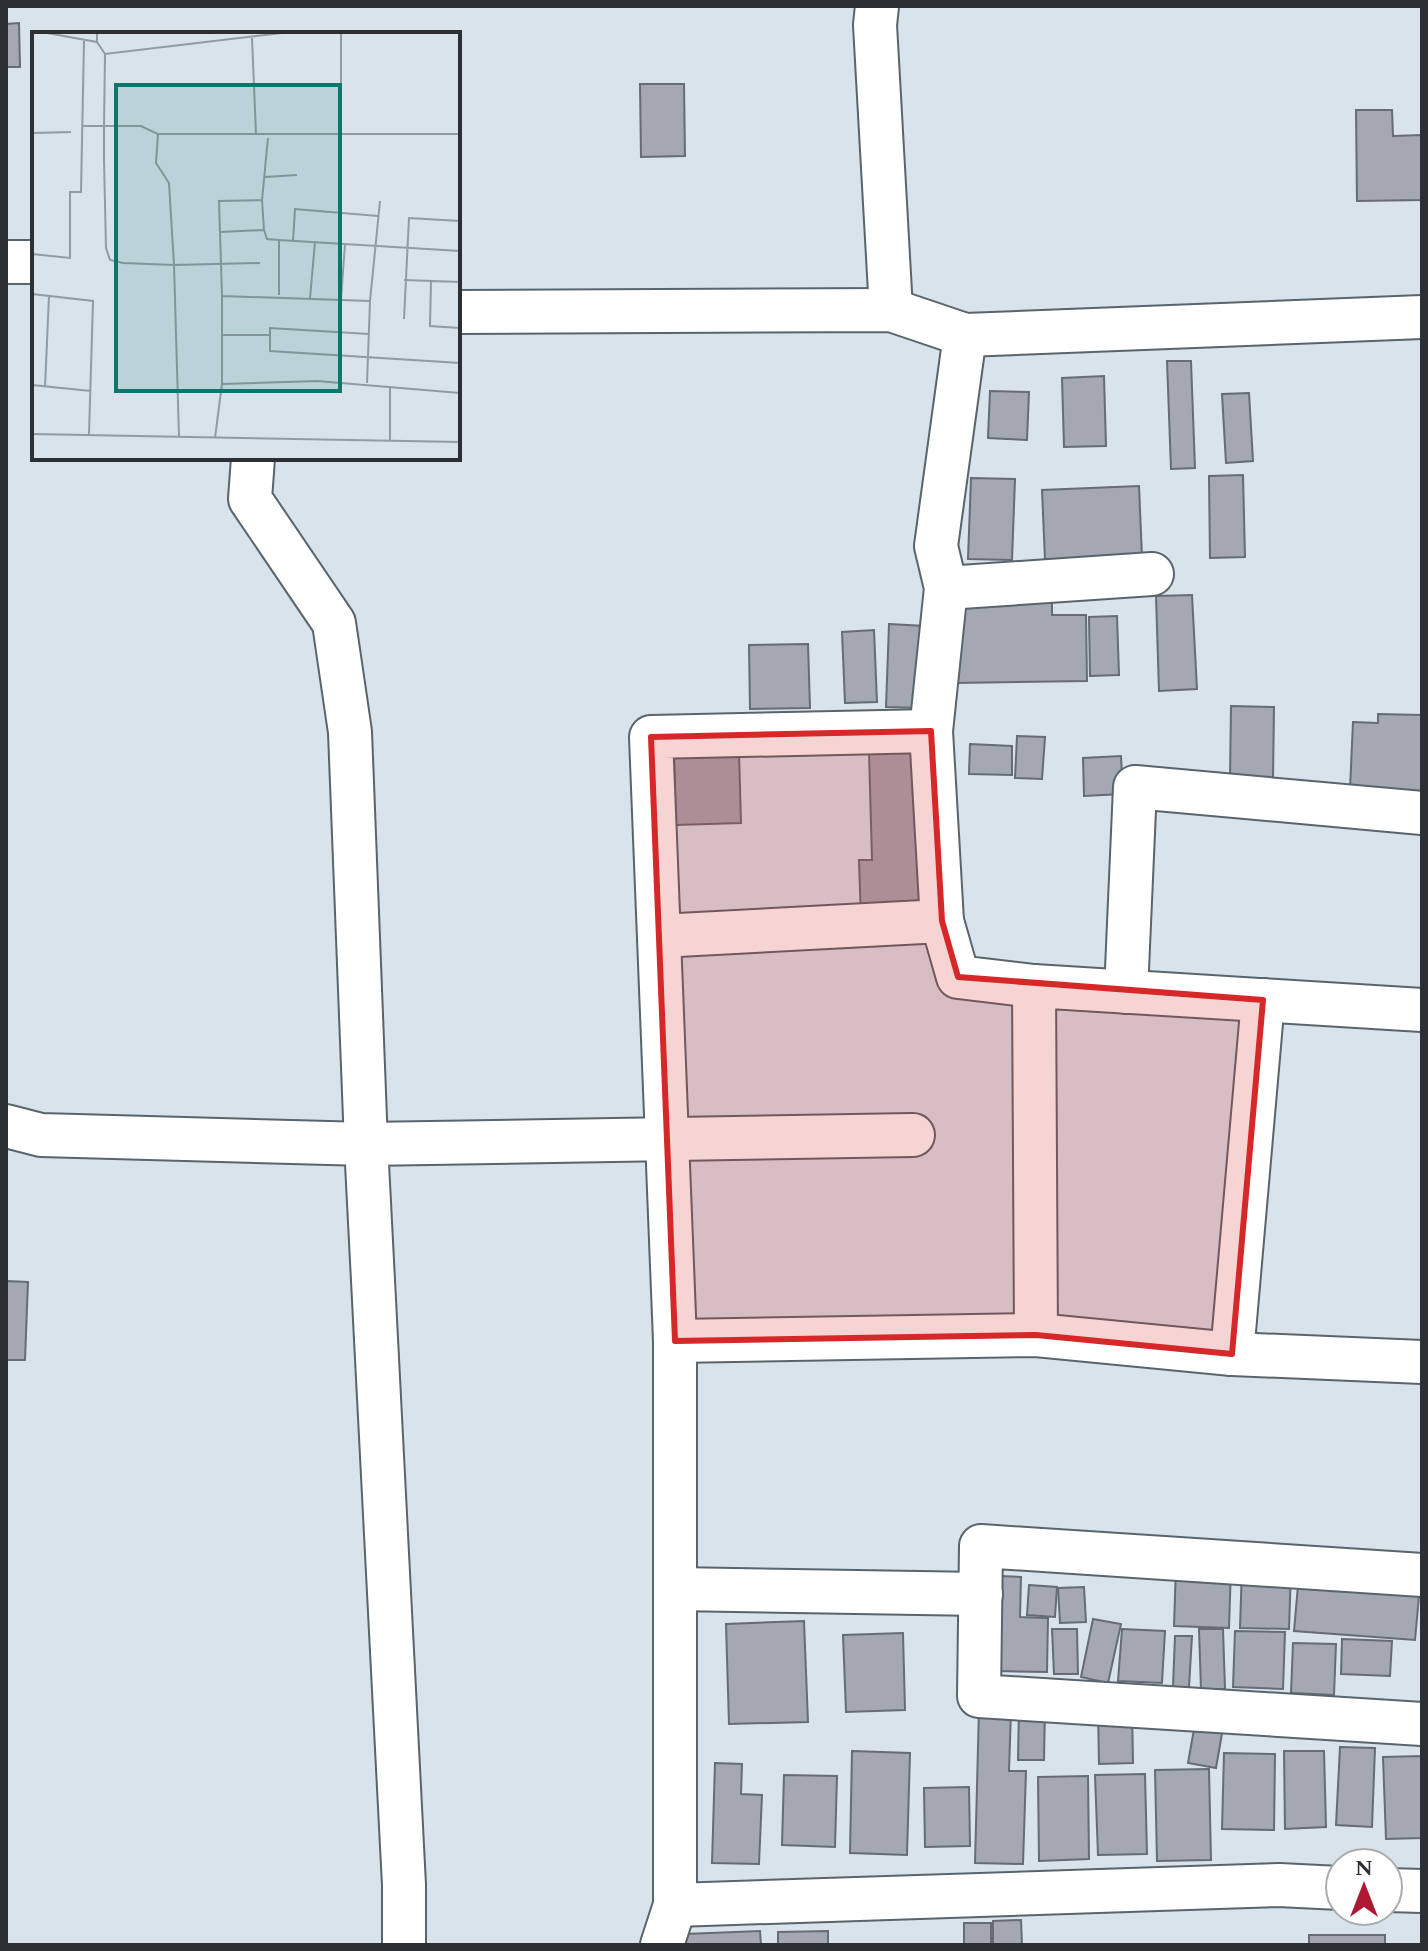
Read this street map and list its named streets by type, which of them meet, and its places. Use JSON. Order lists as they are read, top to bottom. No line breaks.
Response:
{"north":"top"}
